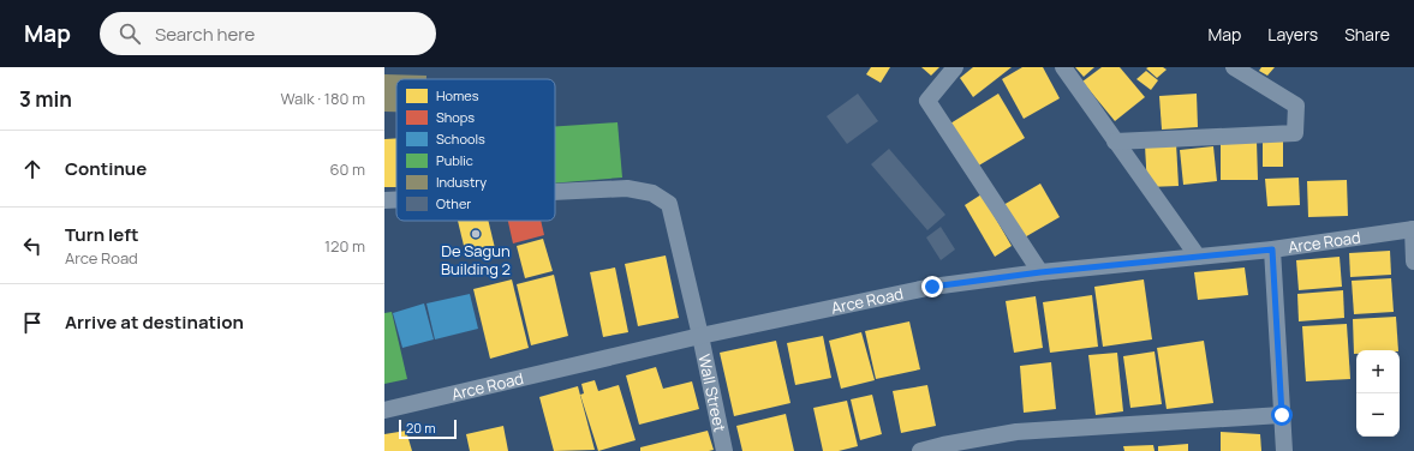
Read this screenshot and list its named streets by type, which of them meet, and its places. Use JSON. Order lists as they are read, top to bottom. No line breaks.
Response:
{"streets":{"street":["Arce Road","Wall Street"]},"crossings":[["Arce Road","Wall Street"]],"places":["De Sagun Building 2"],"legend":["Homes","Shops","Schools","Public","Industry","Other"],"scale_bar":"20 m","page":{"header":"Map","search":"Search here","nav":["Map","Layers","Share"],"heading":["3 min","Walk · 180 m"],"list":[["Continue","60 m"],["Turn left","Arce Road","120 m"],"Arrive at destination"],"map_buttons":["+","−"],"scale":"20 m"}}
